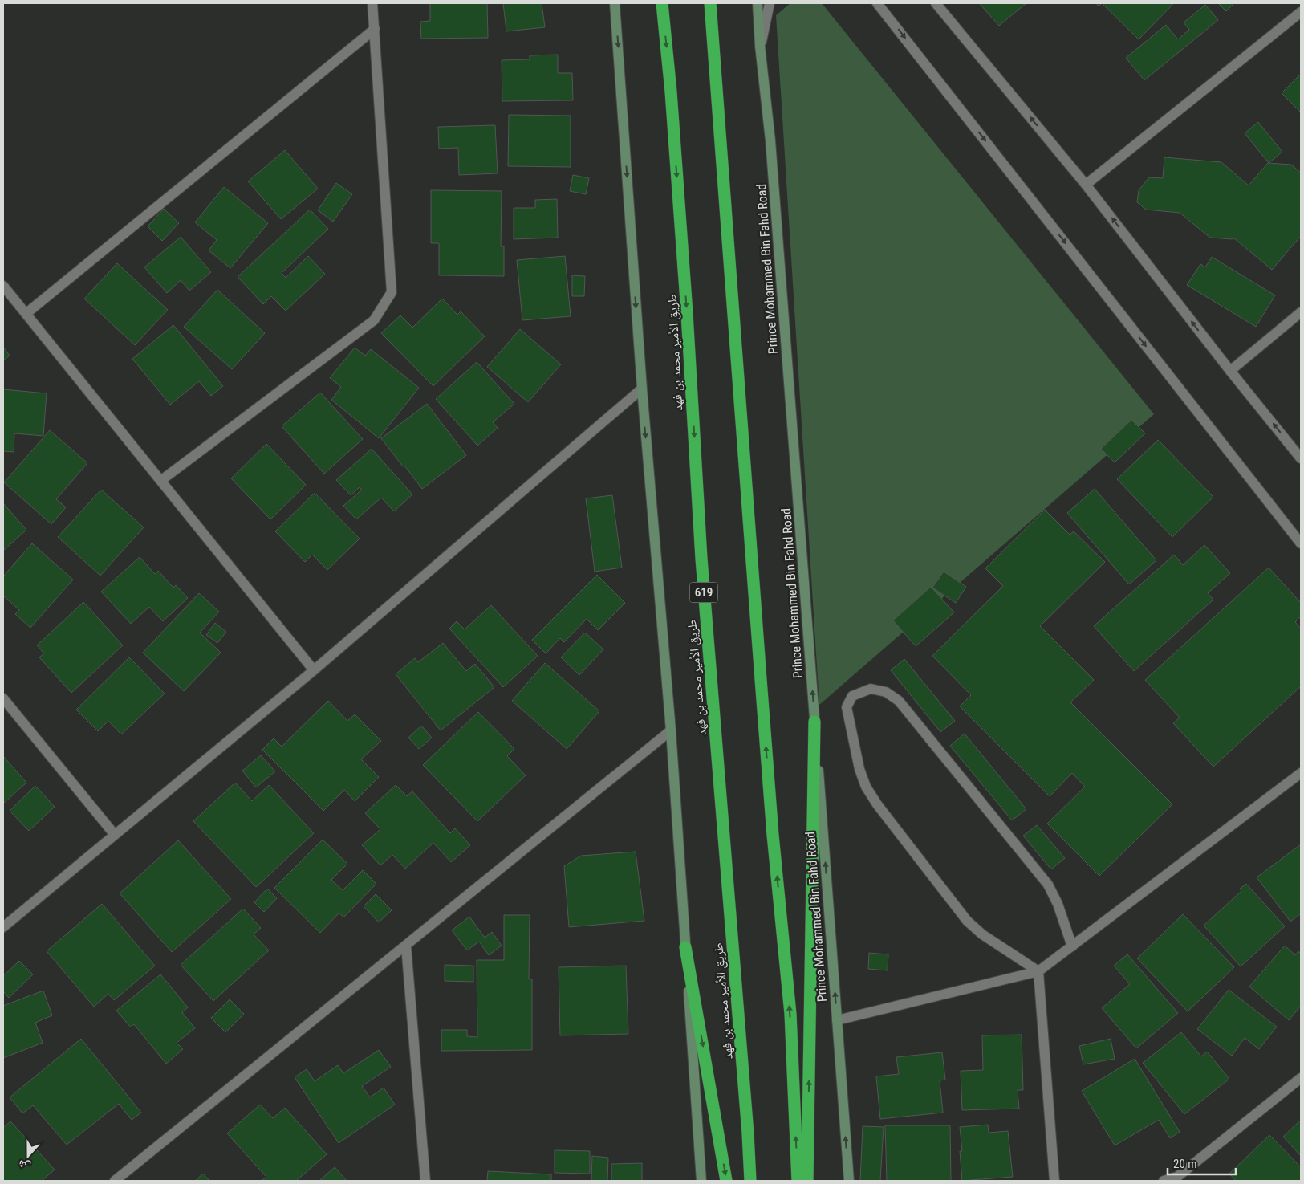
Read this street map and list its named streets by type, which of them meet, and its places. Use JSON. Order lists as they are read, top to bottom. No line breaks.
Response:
{"streets":{"highway":["طريق الأمير محمد بن فهد","619"],"main road":["Prince Mohammed Bin Fahd Road"]},"one_way":["Prince Mohammed Bin Fahd Road"],"scale_bar":"20 m","north":"bottom"}
